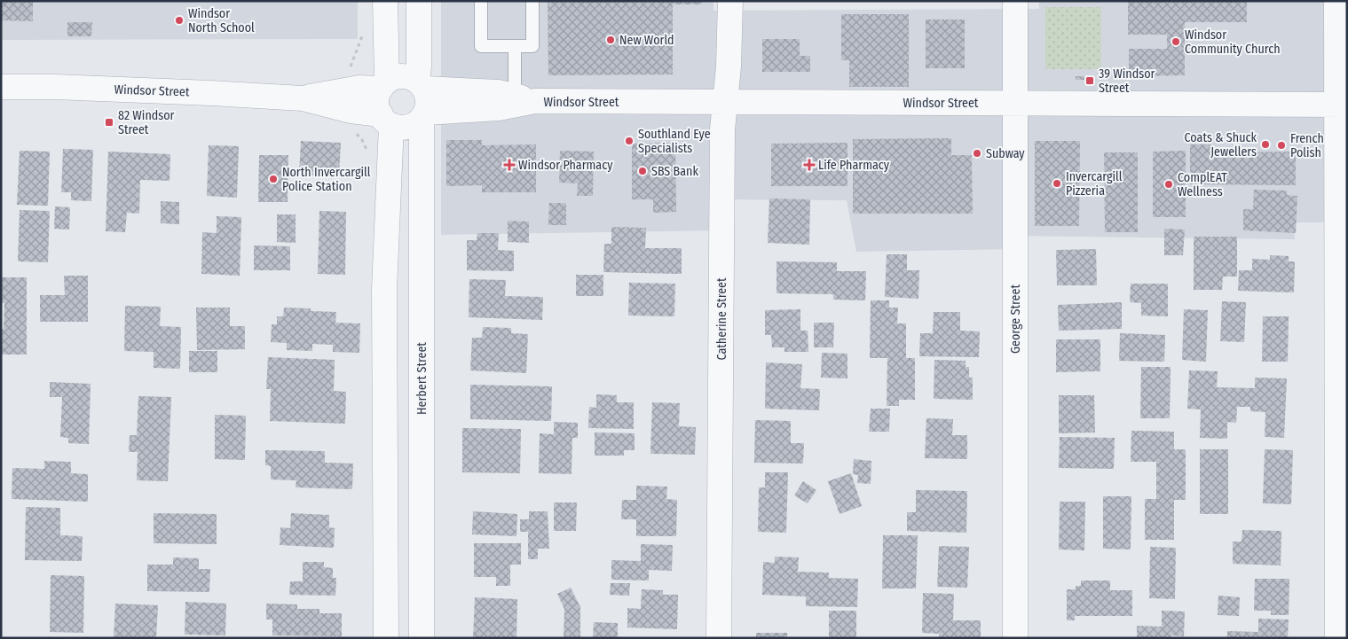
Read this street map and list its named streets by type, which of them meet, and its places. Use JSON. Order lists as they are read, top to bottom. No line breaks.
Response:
{"streets":{"street":["Windsor Street","Catherine Street","George Street","Herbert Street"]},"crossings":[["Windsor Street","Catherine Street"],["Windsor Street","George Street"],["Windsor Street","Herbert Street"]],"places":{"other":["Windsor North School","New World","Windsor Community Church","Southland Eye Specialists","Coats & Shuck Jewellers","French Polish","Subway","SBS Bank","North Invercargill Police Station","Invercargill Pizzeria","ComplEAT Wellness"],"transit":["39 Windsor Street","82 Windsor Street"],"health":["Windsor Pharmacy","Life Pharmacy"]}}
